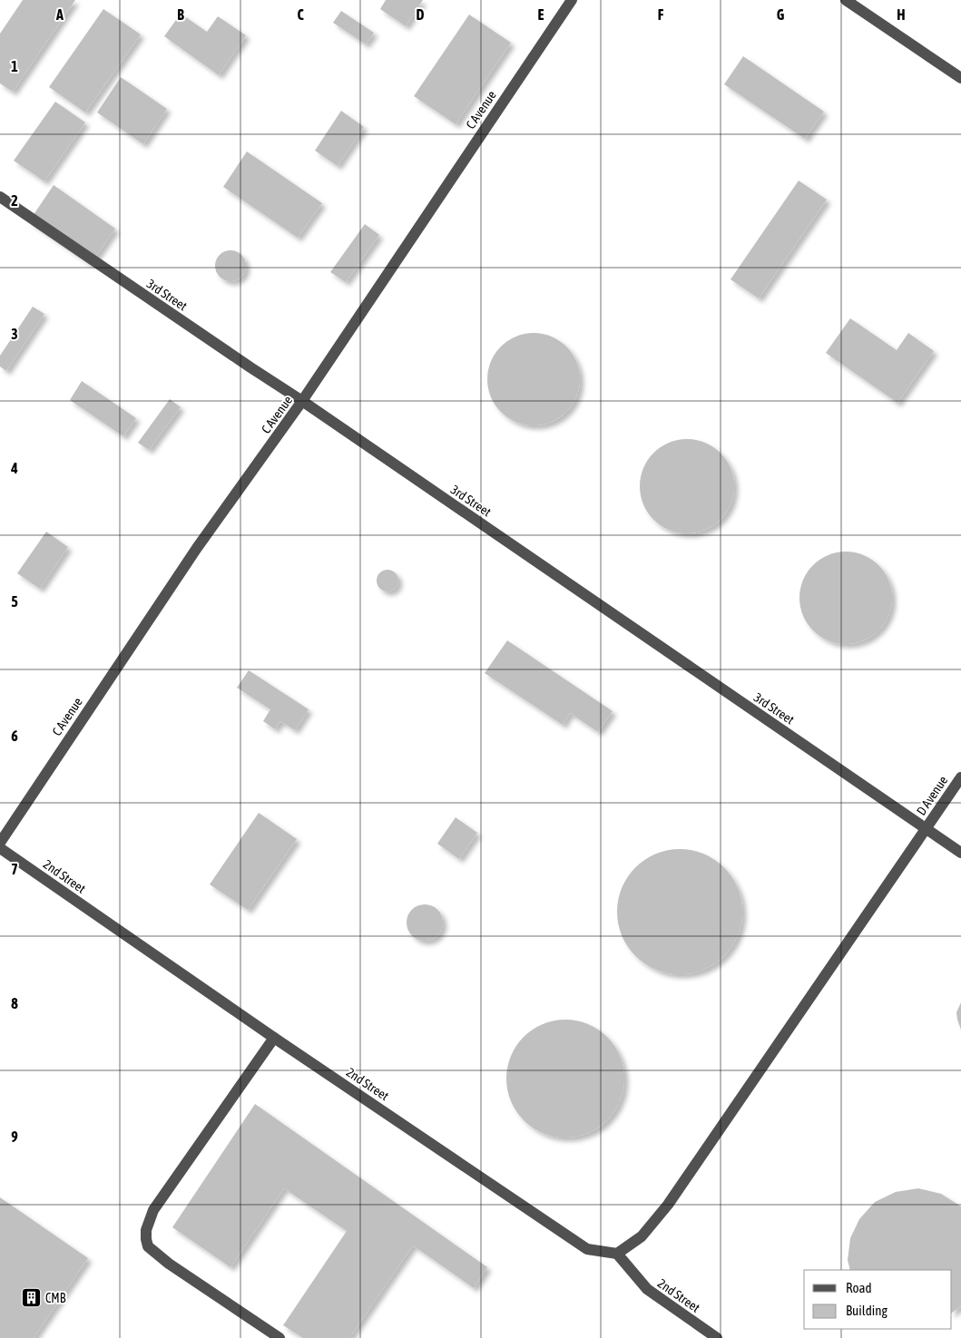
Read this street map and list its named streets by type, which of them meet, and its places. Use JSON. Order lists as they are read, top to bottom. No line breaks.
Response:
{"streets":{"lane":["C Avenue","3rd Street","D Avenue","2nd Street"]},"crossings":[["C Avenue","3rd Street"],["3rd Street","D Avenue"],["D Avenue","2nd Street"]],"places":{"building":["CMB"]},"legend":["Road","Building"],"grid":{"columns":["A","B","C","D","E","F","G","H"],"rows":["1","2","3","4","5","6","7","8","9"]}}
